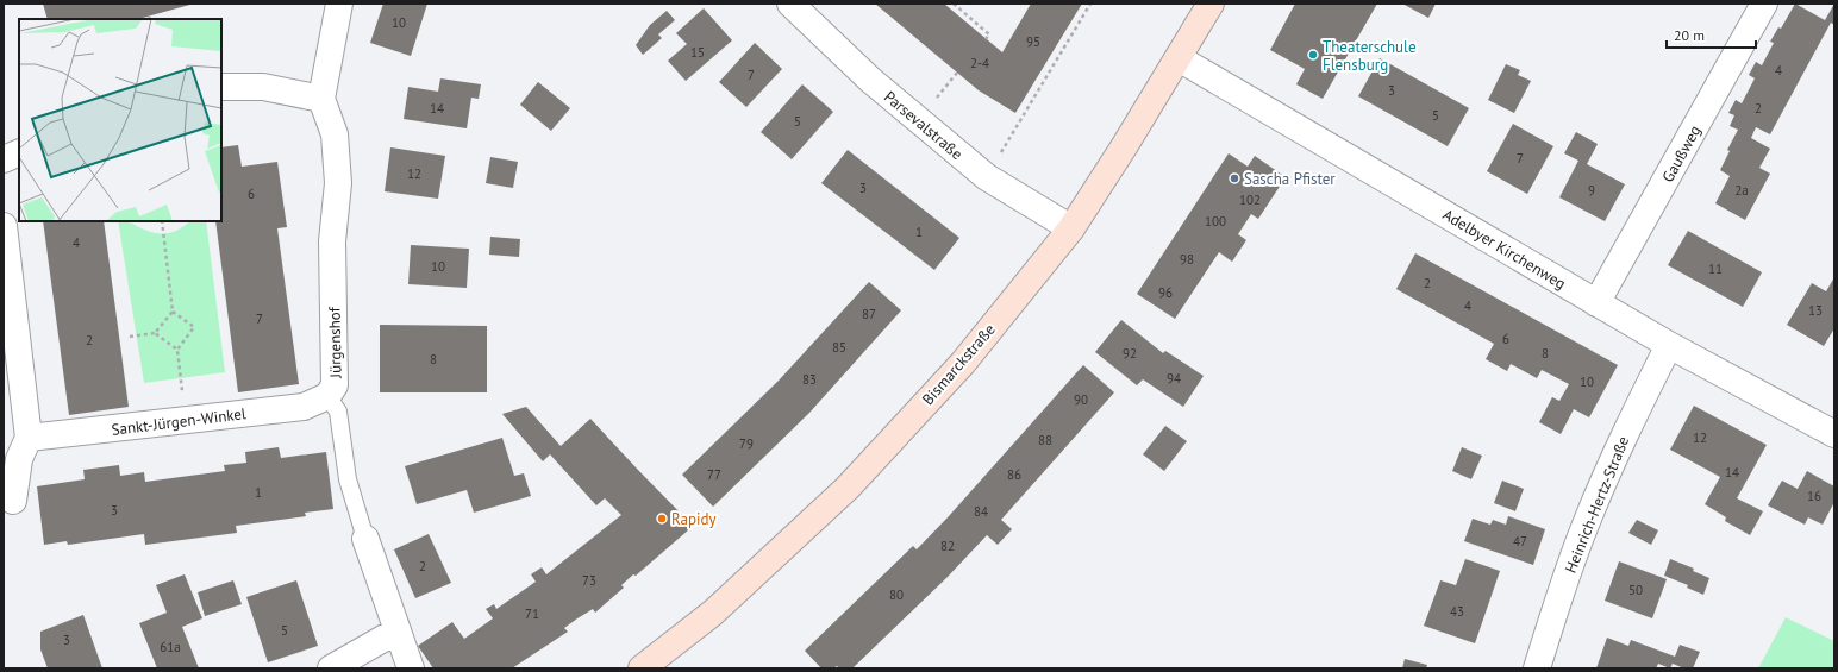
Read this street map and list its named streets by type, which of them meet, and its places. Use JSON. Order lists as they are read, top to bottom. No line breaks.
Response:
{"streets":{"main road":["Bismarckstraße"],"street":["Parsevalstraße","Gaußweg","Adelbyer Kirchenweg","Jürgenshof","Sankt-Jürgen-Winkel","Heinrich-Hertz-Straße"]},"crossings":[["Parsevalstraße","Bismarckstraße"],["Gaußweg","Adelbyer Kirchenweg"],["Adelbyer Kirchenweg","Bismarckstraße"],["Adelbyer Kirchenweg","Heinrich-Hertz-Straße"],["Jürgenshof","Sankt-Jürgen-Winkel"]],"places":["Theaterschule Flensburg","Sascha Pfister","Rapidy"],"house_numbers":["10","95","15","2-4","4","7","3","14","2","5","5","7","12","3","9","2a","6","102","100","1","4","98","10","11","2","96","4","13","87","7","6","2","85","92","8","8","94","83","10","90","12","88","79","14","77","86","1","16","3","84","47","82","2","73","50","80","43","71","5","3","61a"],"scale_bar":"20 m"}
